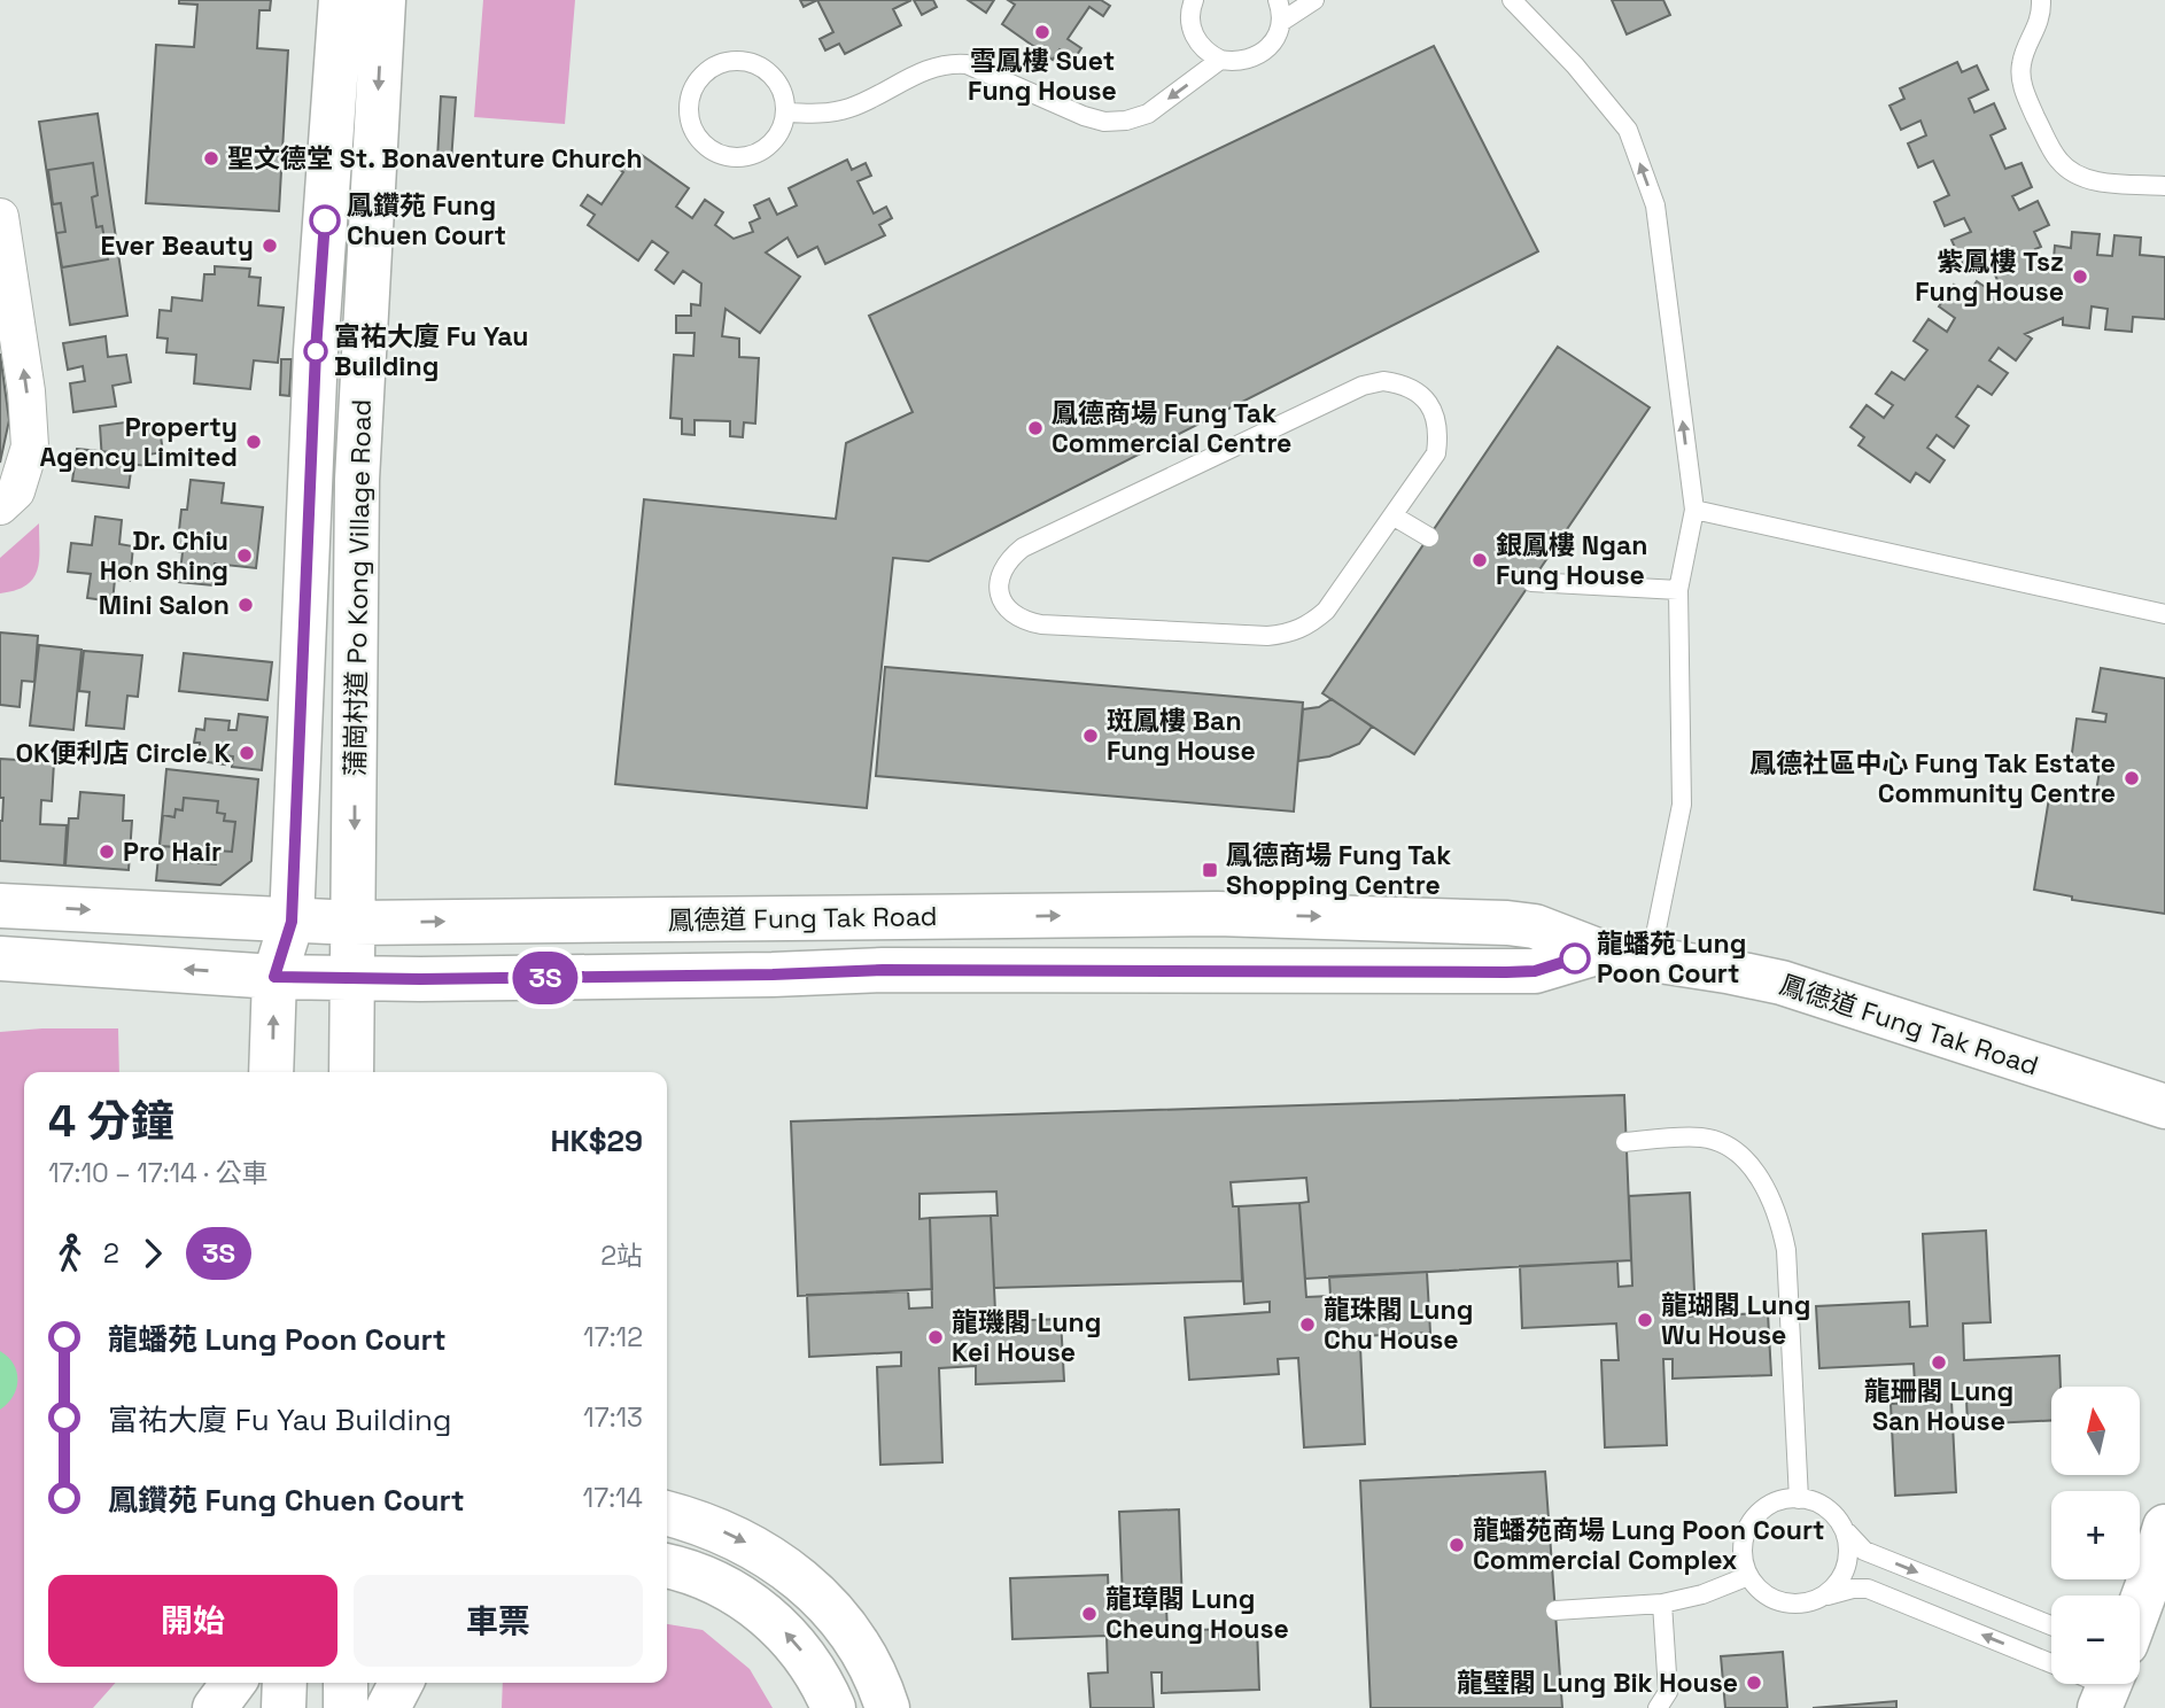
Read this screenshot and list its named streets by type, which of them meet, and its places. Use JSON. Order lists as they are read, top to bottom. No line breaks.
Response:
{"streets":{"main road":["蒲崗村道 Po Kong Village Road","鳳德道 Fung Tak Road"]},"crossings":[["蒲崗村道 Po Kong Village Road","鳳德道 Fung Tak Road"]],"places":{"other":["雪鳳樓 Suet Fung House","聖文德堂 St. Bonaventure Church","鳳鑽苑 Fung Chuen Court","Ever Beauty","紫鳳樓 Tsz Fung House","富祐大廈 Fu Yau Building","鳳德商場 Fung Tak Commercial Centre","Property Agency Limited","Dr. Chiu Hon Shing","銀鳳樓 Ngan Fung House","Mini Salon","斑鳳樓 Ban Fung House","OK便利店 Circle K","鳳德社區中心 Fung Tak Estate Community Centre","Pro Hair","龍蟠苑 Lung Poon Court","龍瑚閣 Lung Wu House","龍珠閣 Lung Chu House","龍璣閣 Lung Kei House","龍珊閣 Lung San House","龍蟠苑商場 Lung Poon Court Commercial Complex","龍璋閣 Lung Cheung House","龍璧閣 Lung Bik House"],"transit":["鳳德商場 Fung Tak Shopping Centre"]},"lines":["bus line 3S"],"north":"top","page":{"on_map":"3S","heading":["4 分鐘","17:10 – 17:14 · 公車","HK$29"],"legs":["2","3S","2站"],"list":[{"name":"龍蟠苑 Lung Poon Court","value":"17:12"},{"name":"富祐大廈 Fu Yau Building","value":"17:13"},{"name":"鳳鑽苑 Fung Chuen Court","value":"17:14"}],"map_buttons":["+","−"],"buttons":["開始","車票"]}}
